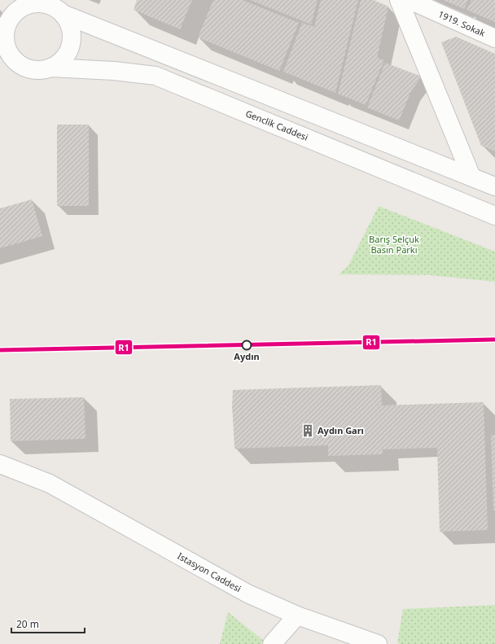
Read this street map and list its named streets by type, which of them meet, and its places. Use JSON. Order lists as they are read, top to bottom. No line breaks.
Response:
{"streets":{"street":["1919. Sokak","Genclik Caddesi","Istasyon Caddesi"]},"parks":["Barış Selçuk Basın Parkı"],"places":{"other":["Aydın"],"building":["Aydın Garı"]},"lines":["transit line R1"],"scale_bar":"20 m"}
